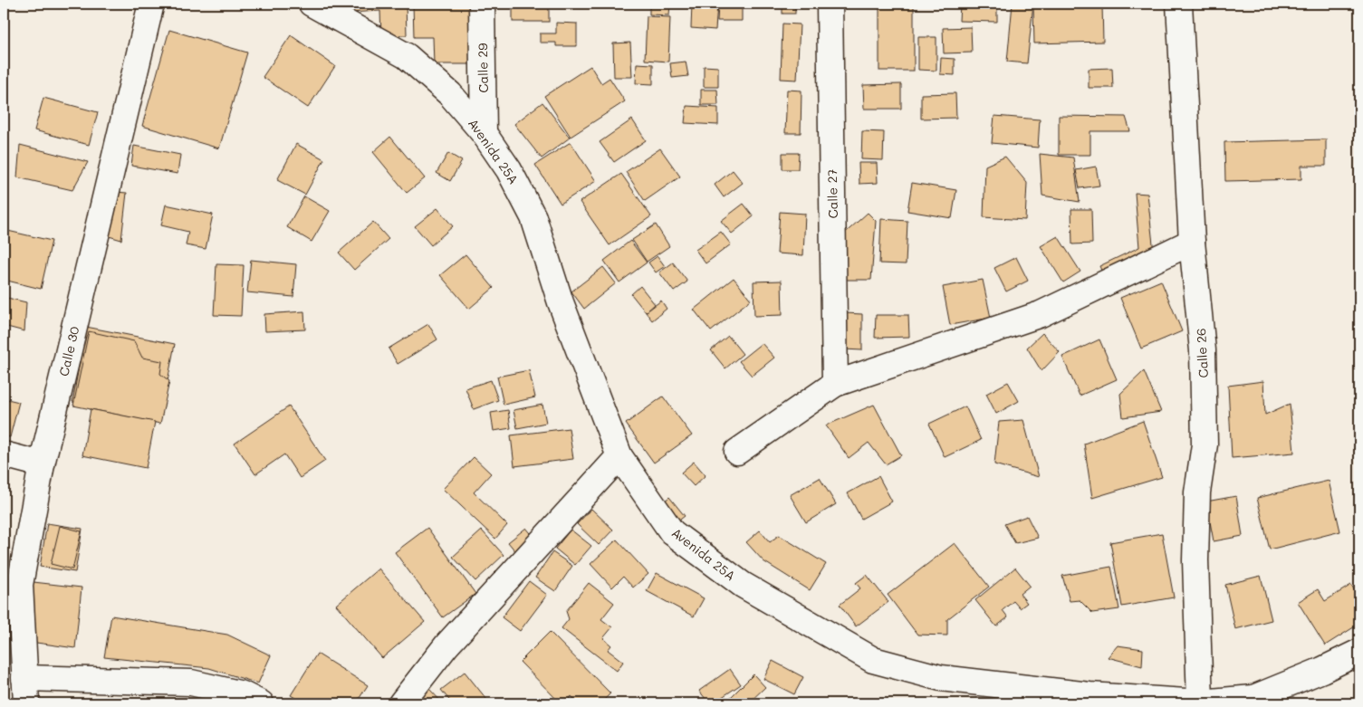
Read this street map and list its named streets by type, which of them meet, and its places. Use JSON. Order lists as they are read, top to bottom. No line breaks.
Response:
{"streets":{"street":["Calle 29","Avenida 25A","Calle 27","Calle 30","Calle 26"]},"crossings":[["Calle 29","Avenida 25A"],["Avenida 25A","Calle 26"]]}
